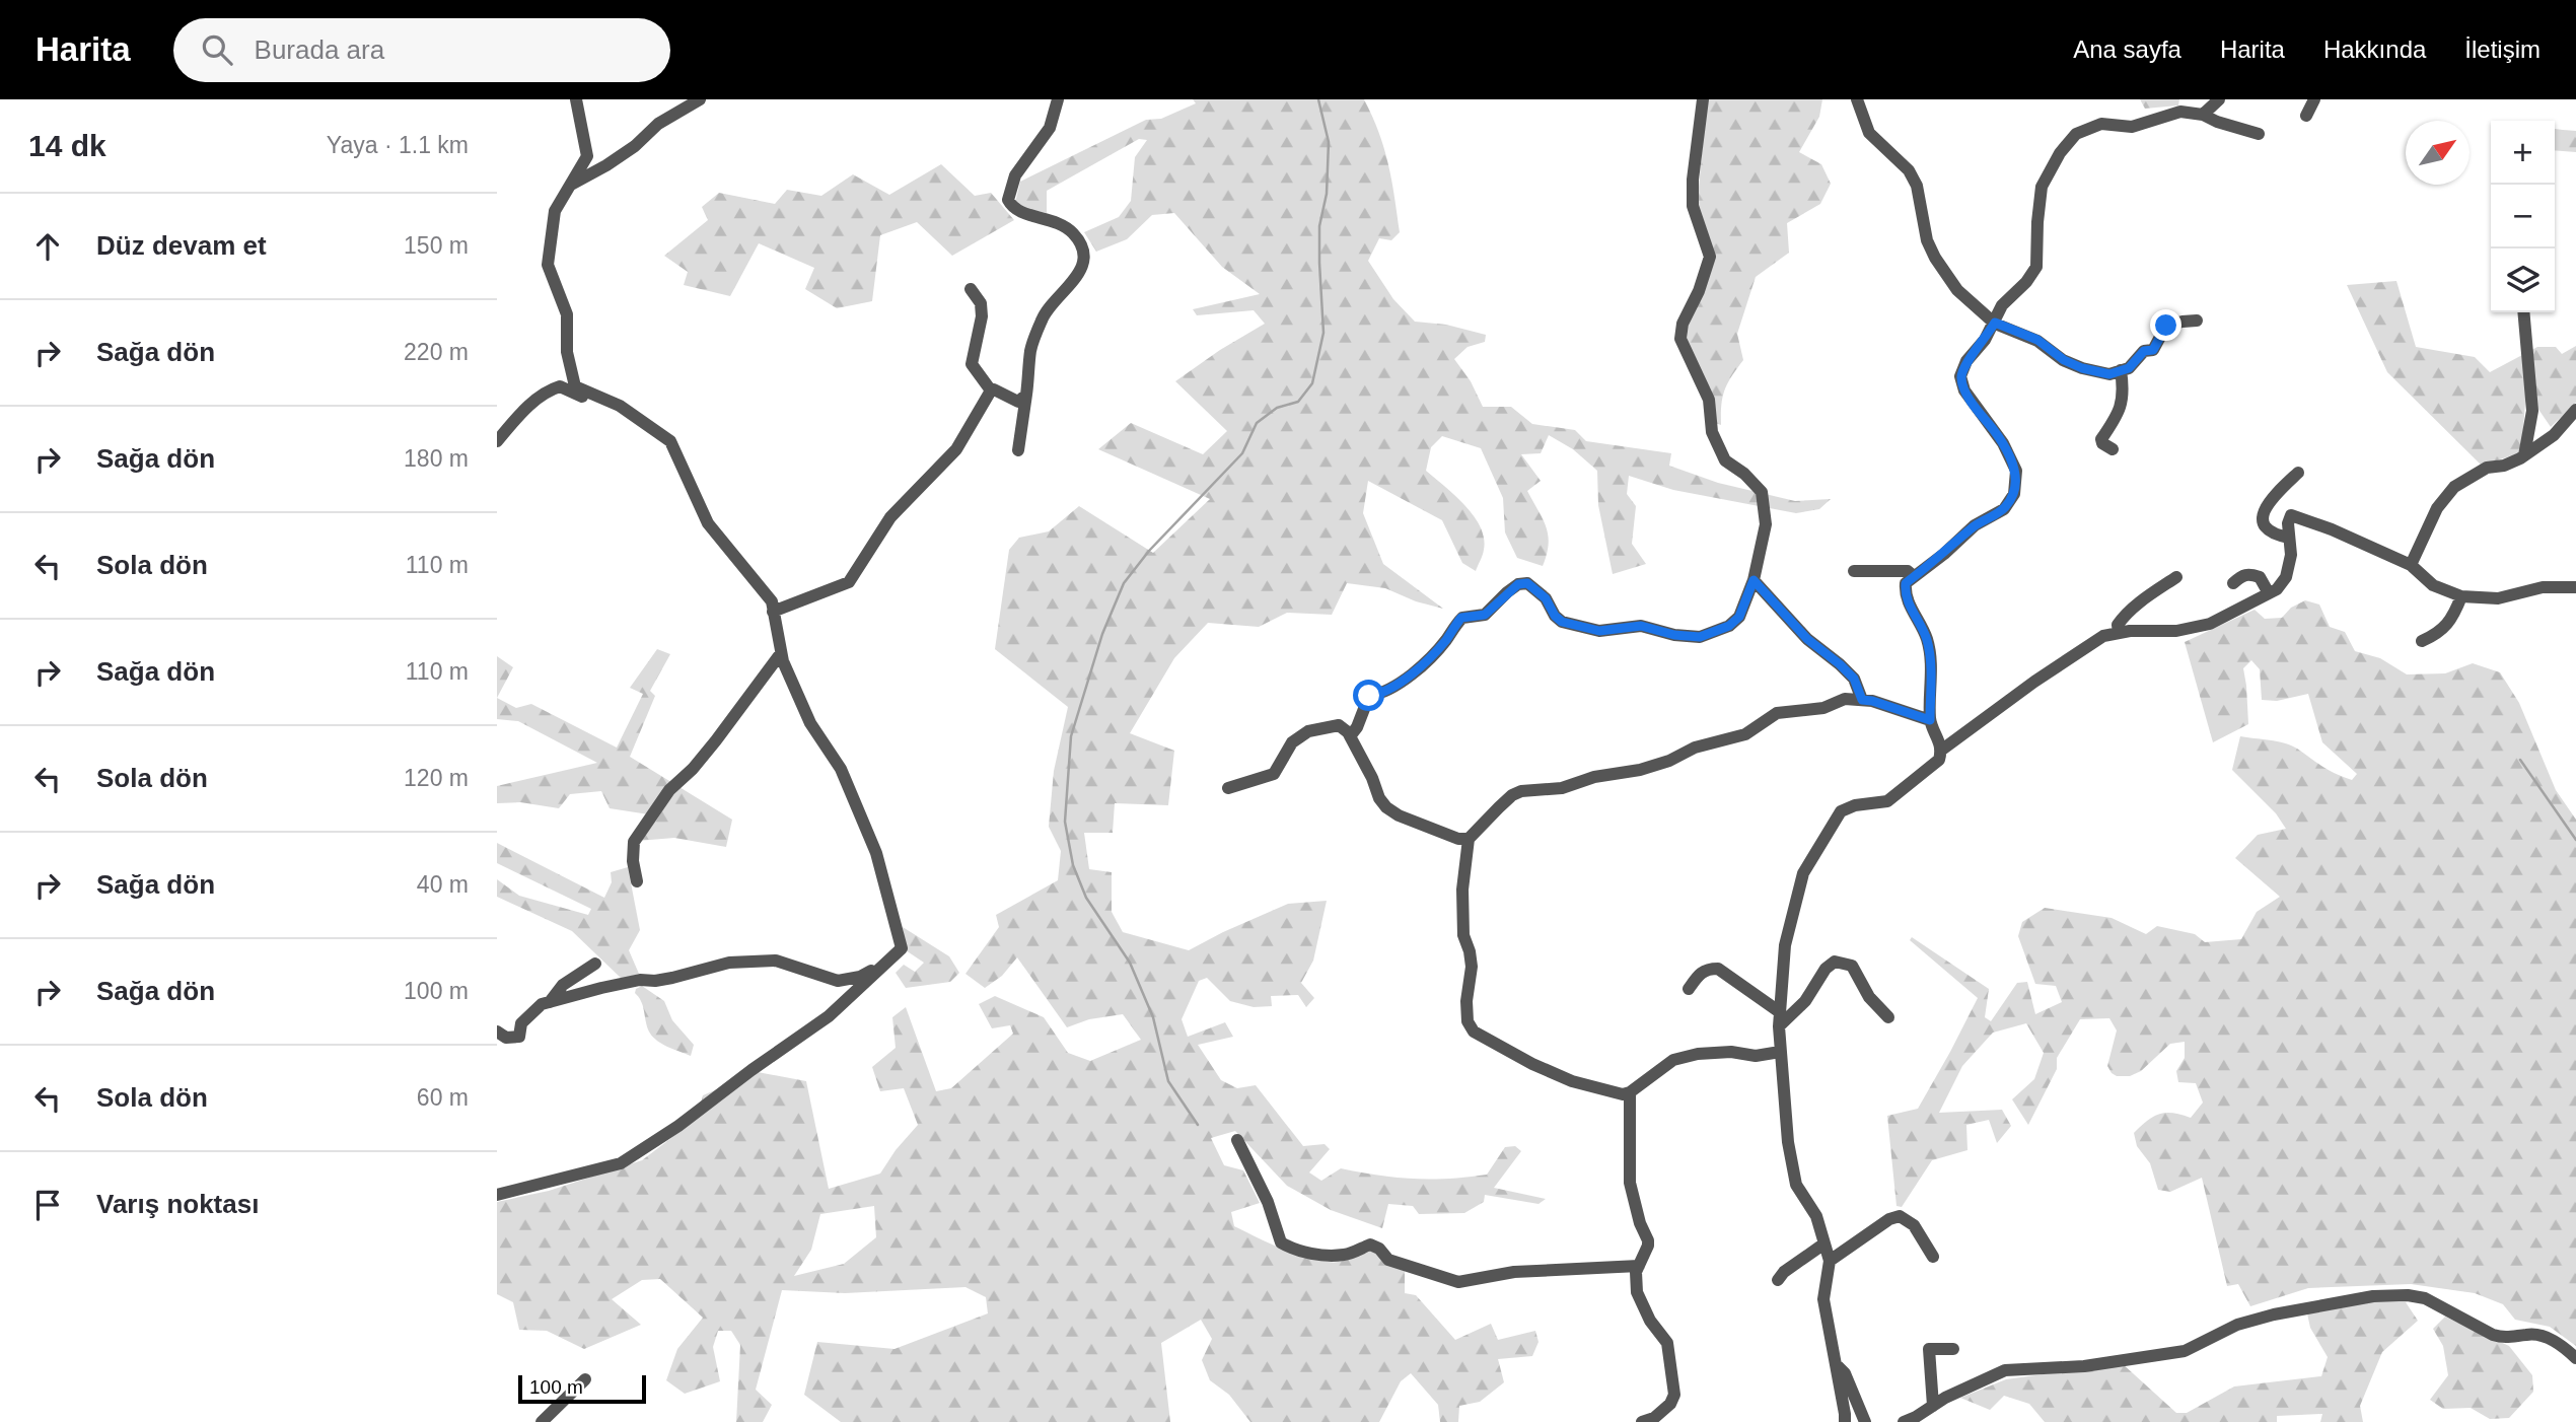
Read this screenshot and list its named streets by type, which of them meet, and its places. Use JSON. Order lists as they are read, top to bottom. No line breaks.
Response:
{"scale_bar":"100 m","north":"top right","page":{"header":"Harita","search":"Burada ara","nav":["Ana sayfa","Harita","Hakkında","İletişim"],"heading":["14 dk","Yaya · 1.1 km"],"map_buttons":["+","−"],"list":[["Düz devam et","150 m"],["Sağa dön","220 m"],["Sağa dön","180 m"],["Sola dön","110 m"],["Sağa dön","110 m"],["Sola dön","120 m"],["Sağa dön","40 m"],["Sağa dön","100 m"],["Sola dön","60 m"],"Varış noktası"],"scale":"100 m"}}
